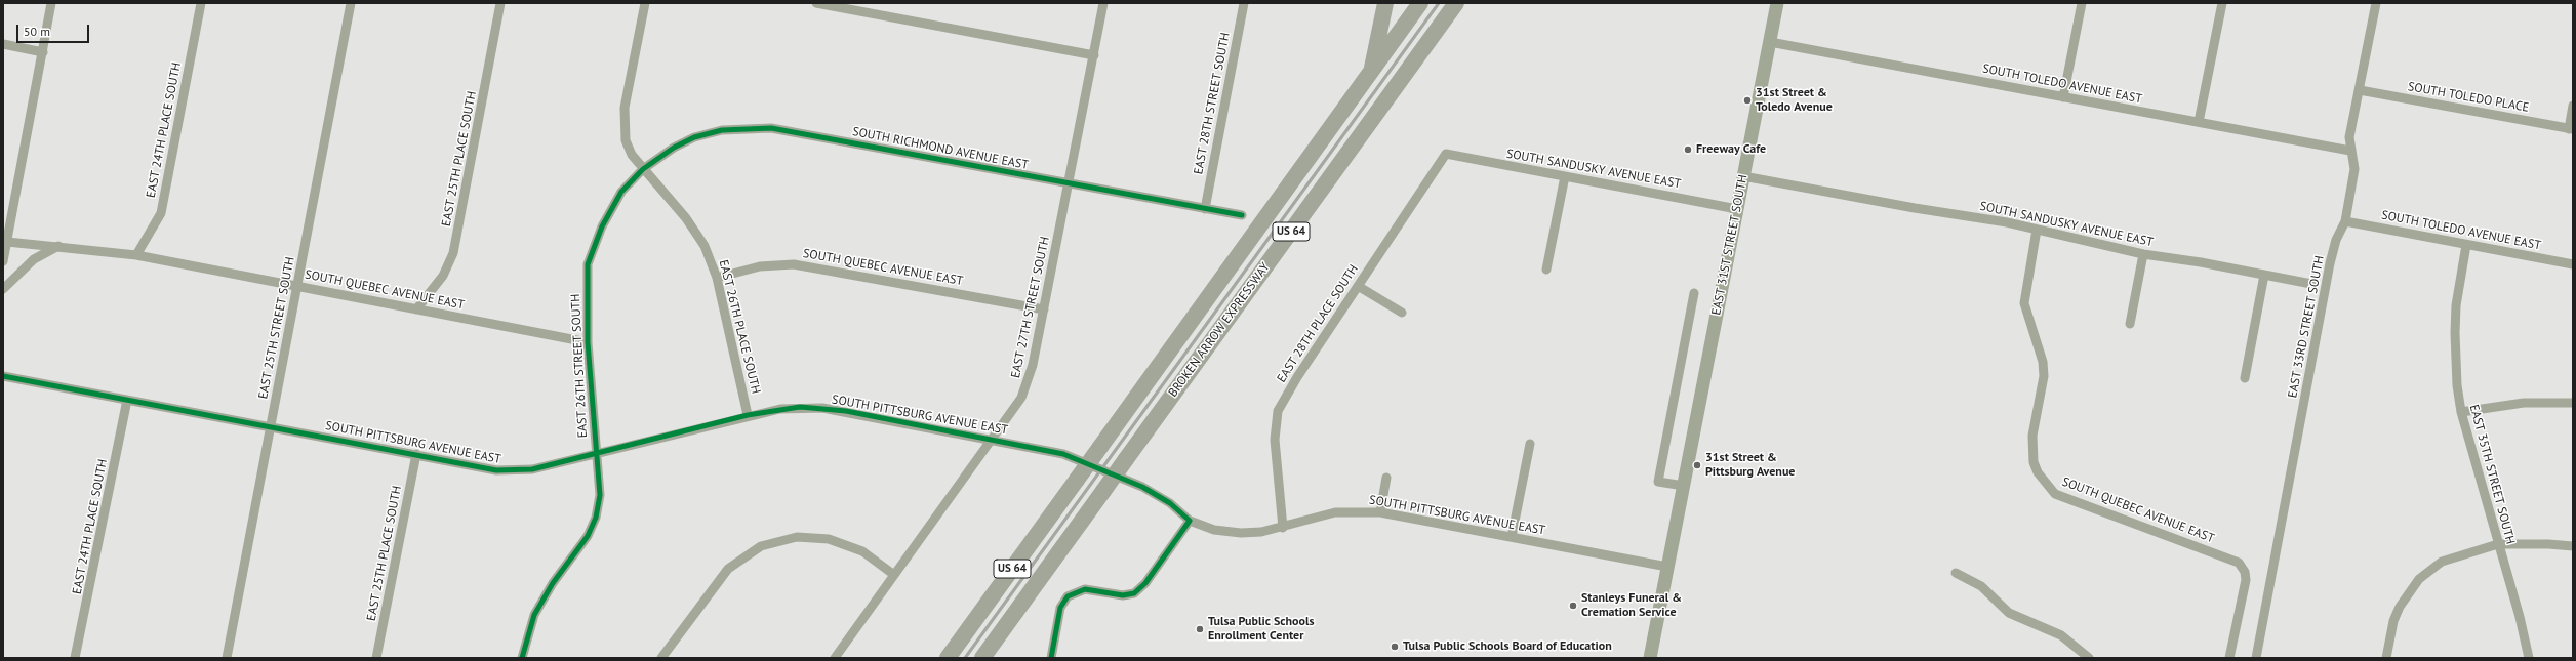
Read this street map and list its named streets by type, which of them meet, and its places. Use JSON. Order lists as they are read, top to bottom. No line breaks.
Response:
{"streets":{"highway":["US 64","BROKEN ARROW EXPRESSWAY"],"main road":["EAST 31ST STREET SOUTH"],"street":["SOUTH TOLEDO AVENUE EAST","SOUTH TOLEDO PLACE","EAST 28TH STREET SOUTH","EAST 24TH PLACE SOUTH","SOUTH RICHMOND AVENUE EAST","EAST 25TH PLACE SOUTH","SOUTH SANDUSKY AVENUE EAST","SOUTH QUEBEC AVENUE EAST","EAST 27TH STREET SOUTH","EAST 28TH PLACE SOUTH","EAST 26TH PLACE SOUTH","EAST 33RD STREET SOUTH","EAST 25TH STREET SOUTH","EAST 26TH STREET SOUTH","SOUTH PITTSBURG AVENUE EAST","EAST 35TH STREET SOUTH"]},"crossings":[["SOUTH TOLEDO AVENUE EAST","EAST 31ST STREET SOUTH"],["SOUTH TOLEDO AVENUE EAST","EAST 33RD STREET SOUTH"],["SOUTH TOLEDO AVENUE EAST","EAST 35TH STREET SOUTH"],["SOUTH TOLEDO PLACE","EAST 33RD STREET SOUTH"],["EAST 28TH STREET SOUTH","SOUTH RICHMOND AVENUE EAST"],["EAST 24TH PLACE SOUTH","SOUTH QUEBEC AVENUE EAST"],["EAST 24TH PLACE SOUTH","SOUTH PITTSBURG AVENUE EAST"],["SOUTH RICHMOND AVENUE EAST","EAST 27TH STREET SOUTH"],["SOUTH RICHMOND AVENUE EAST","EAST 26TH PLACE SOUTH"],["SOUTH RICHMOND AVENUE EAST","EAST 26TH STREET SOUTH"],["EAST 25TH PLACE SOUTH","SOUTH QUEBEC AVENUE EAST"],["EAST 25TH PLACE SOUTH","SOUTH PITTSBURG AVENUE EAST"],["SOUTH SANDUSKY AVENUE EAST","EAST 31ST STREET SOUTH"],["SOUTH SANDUSKY AVENUE EAST","SOUTH QUEBEC AVENUE EAST"],["SOUTH SANDUSKY AVENUE EAST","EAST 28TH PLACE SOUTH"],["EAST 31ST STREET SOUTH","SOUTH PITTSBURG AVENUE EAST"],["SOUTH QUEBEC AVENUE EAST","EAST 27TH STREET SOUTH"],["SOUTH QUEBEC AVENUE EAST","EAST 26TH PLACE SOUTH"],["SOUTH QUEBEC AVENUE EAST","EAST 25TH STREET SOUTH"],["SOUTH QUEBEC AVENUE EAST","EAST 26TH STREET SOUTH"],["EAST 27TH STREET SOUTH","SOUTH PITTSBURG AVENUE EAST"],["EAST 28TH PLACE SOUTH","SOUTH PITTSBURG AVENUE EAST"],["EAST 26TH PLACE SOUTH","EAST 26TH STREET SOUTH"],["EAST 26TH PLACE SOUTH","SOUTH PITTSBURG AVENUE EAST"],["EAST 25TH STREET SOUTH","SOUTH PITTSBURG AVENUE EAST"],["EAST 26TH STREET SOUTH","SOUTH PITTSBURG AVENUE EAST"]],"places":["31st Street & Toledo Avenue","Freeway Cafe","31st Street & Pittsburg Avenue","Stanleys Funeral & Cremation Service","Tulsa Public Schools Enrollment Center","Tulsa Public Schools Board of Education"],"scale_bar":"50 m"}
